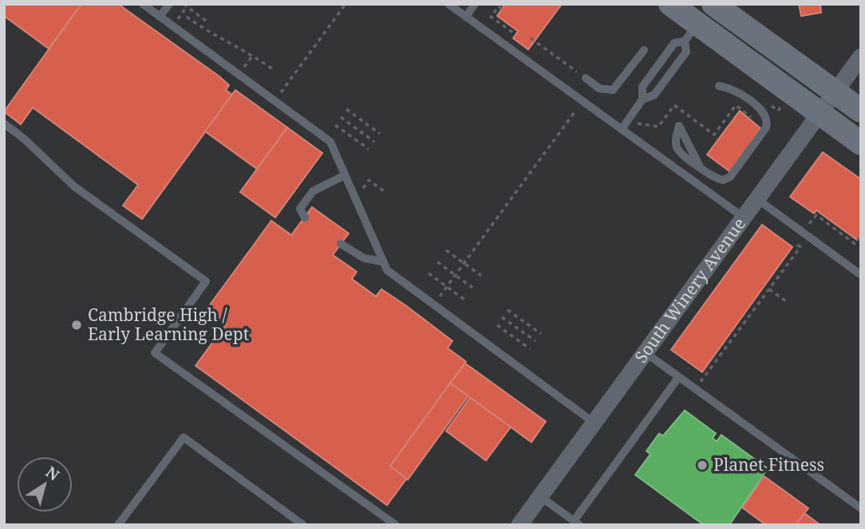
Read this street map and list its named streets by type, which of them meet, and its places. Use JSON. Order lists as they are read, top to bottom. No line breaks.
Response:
{"streets":{"street":["South Winery Avenue"]},"places":["Cambridge High / Early Learning Dept","Planet Fitness"],"north":"top right"}
